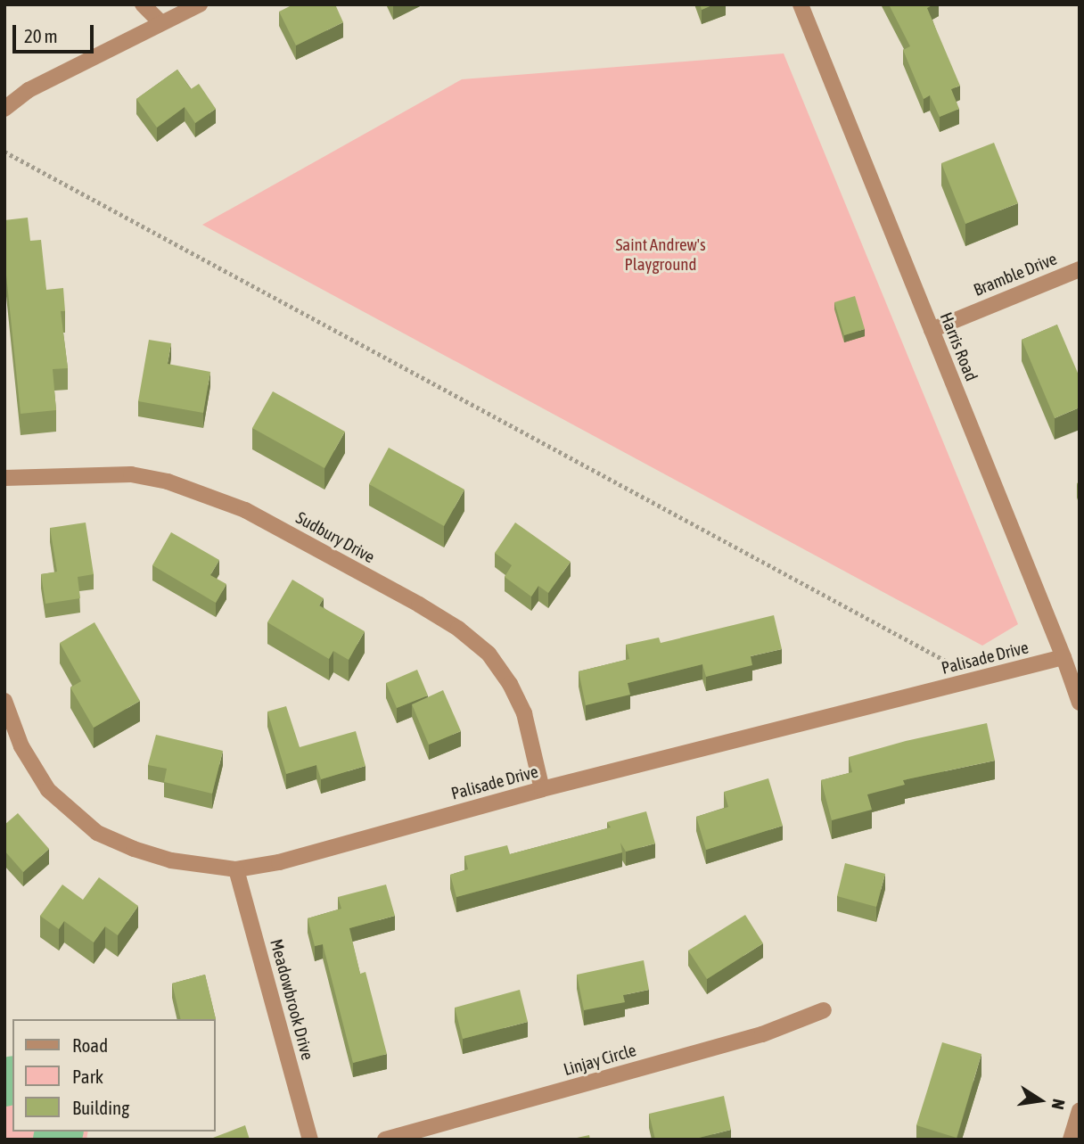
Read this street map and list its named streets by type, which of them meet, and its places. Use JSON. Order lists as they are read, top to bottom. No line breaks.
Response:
{"streets":{"street":["Bramble Drive","Harris Road","Sudbury Drive","Palisade Drive","Meadowbrook Drive","Linjay Circle"]},"crossings":[["Bramble Drive","Harris Road"],["Harris Road","Palisade Drive"],["Sudbury Drive","Palisade Drive"],["Palisade Drive","Meadowbrook Drive"]],"parks":["Saint Andrew's Playground"],"legend":["Road","Park","Building"],"scale_bar":"20 m","north":"right"}
